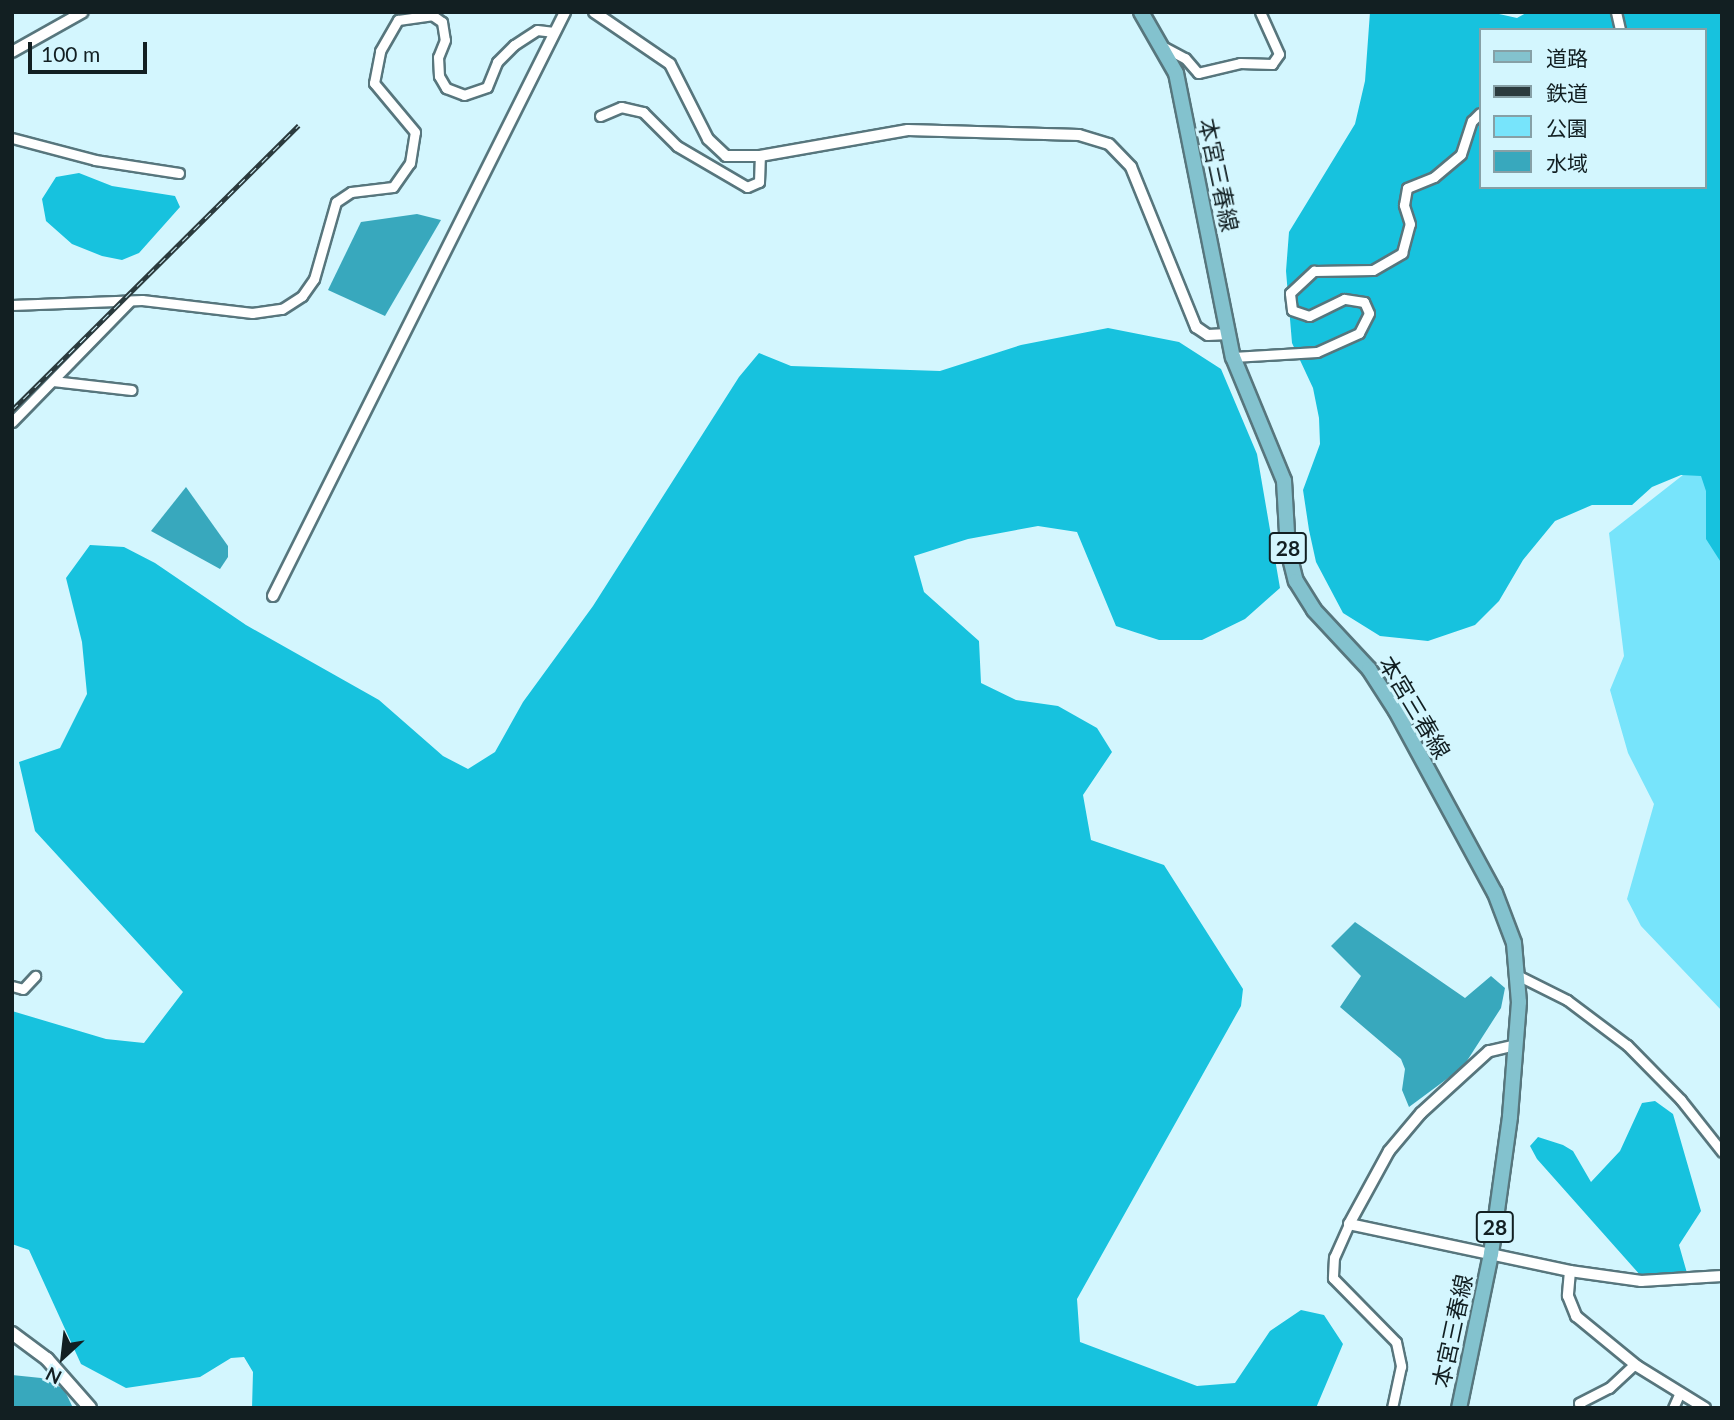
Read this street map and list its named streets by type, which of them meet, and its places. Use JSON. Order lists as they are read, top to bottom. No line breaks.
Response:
{"streets":{"main road":["本宮三春線","28"]},"legend":["道路","鉄道","公園","水域"],"scale_bar":"100 m","north":"bottom left"}
